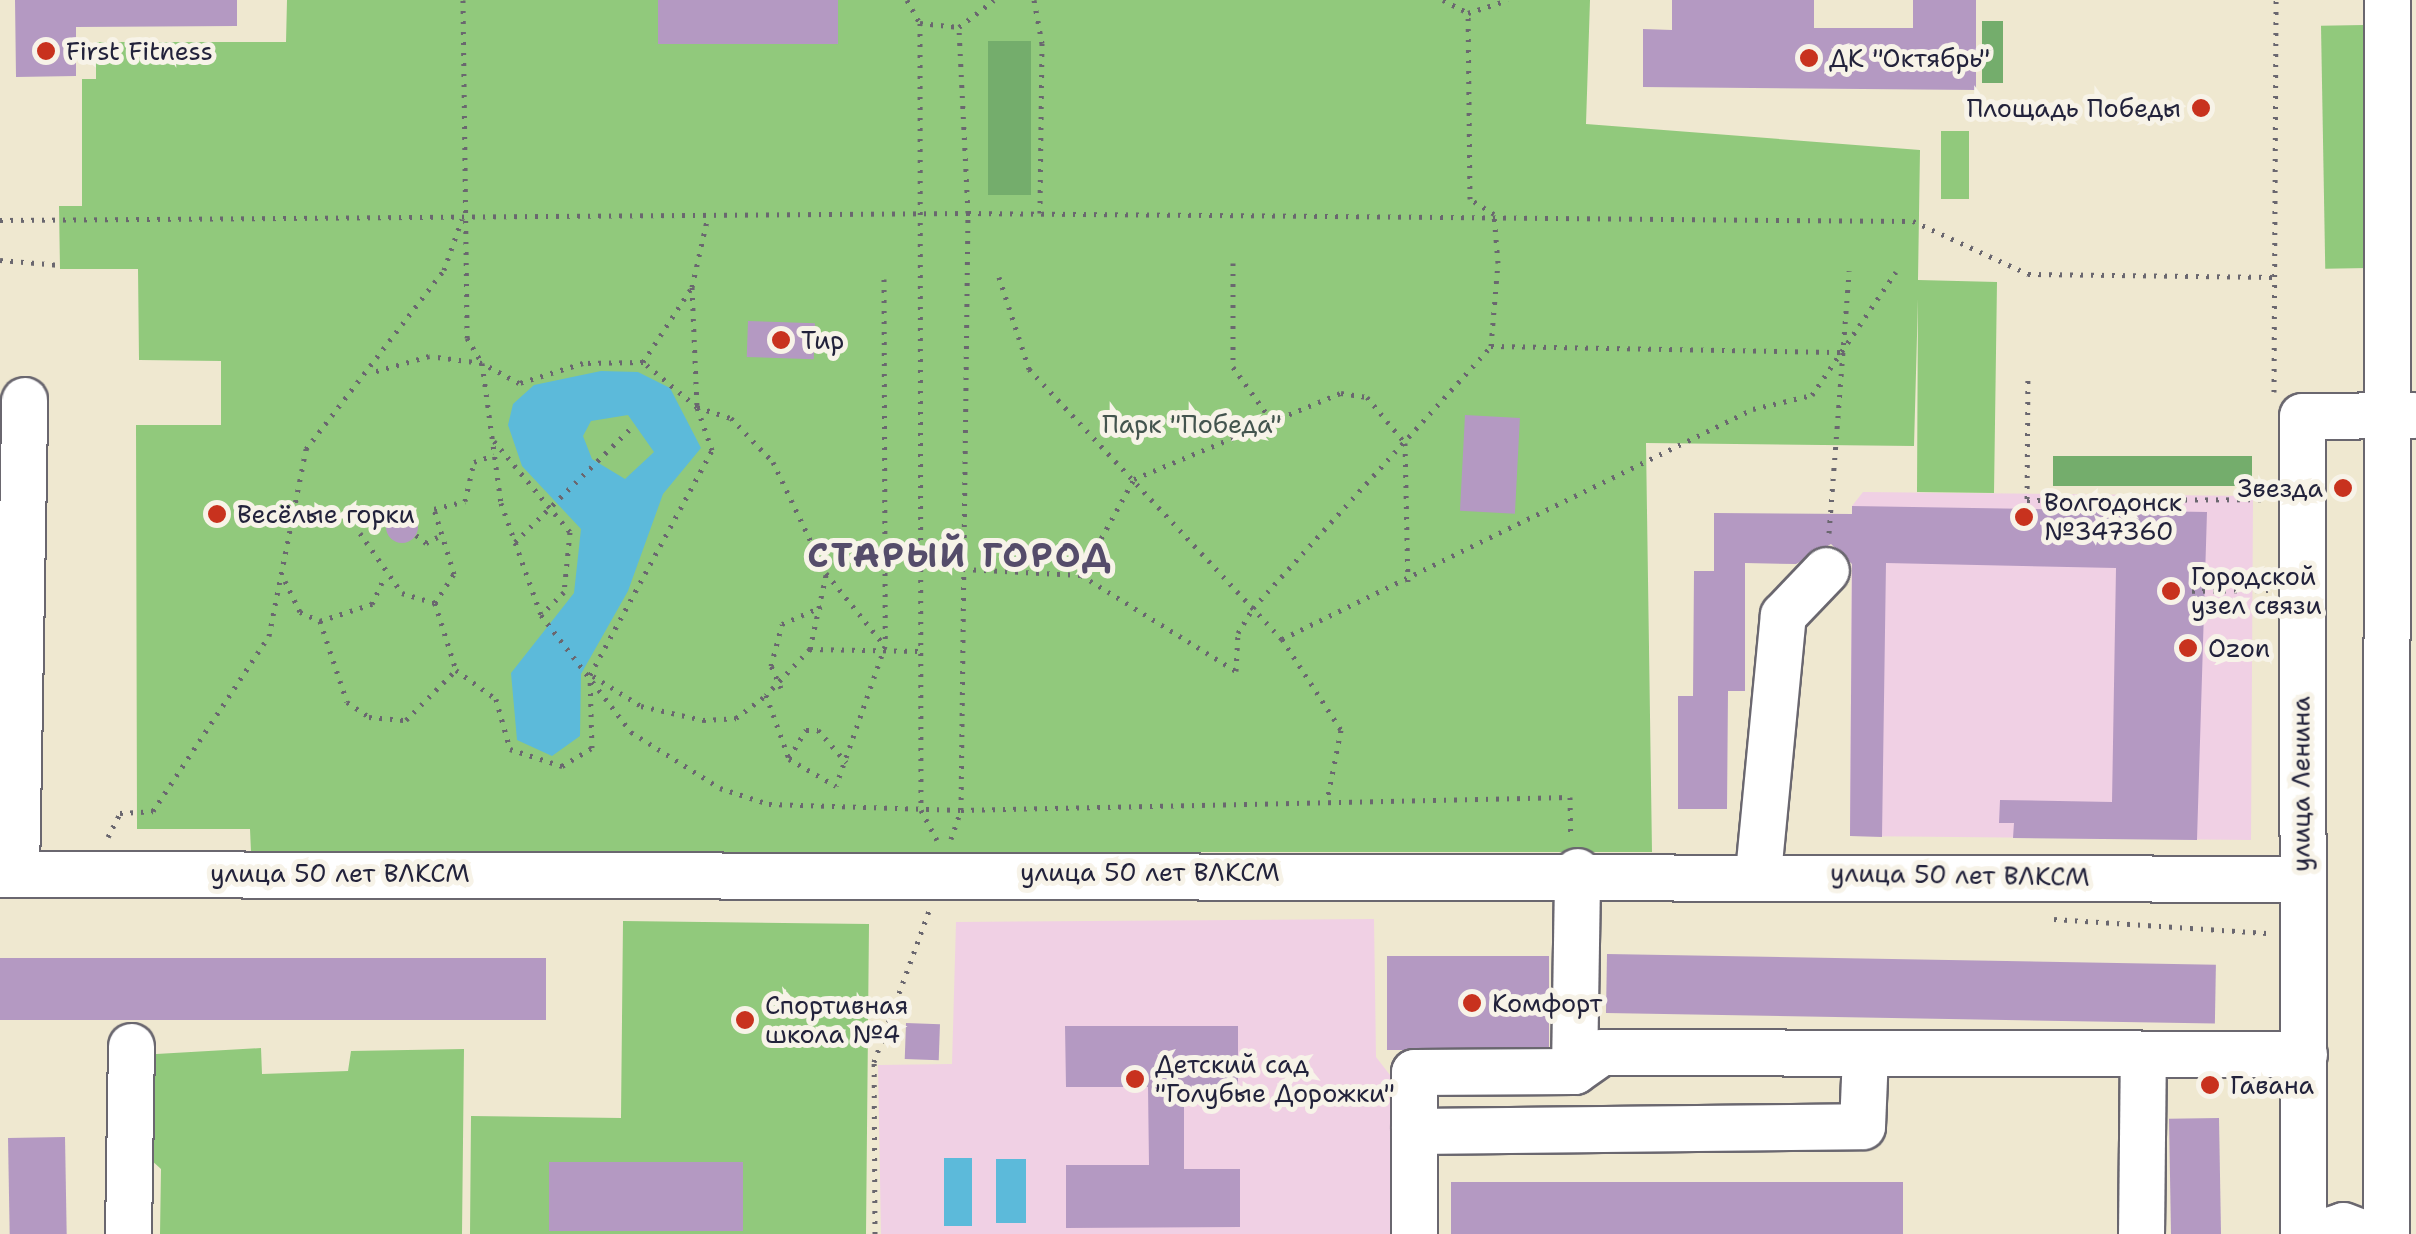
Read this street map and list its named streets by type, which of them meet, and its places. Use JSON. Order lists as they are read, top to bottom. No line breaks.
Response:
{"streets":{"street":["улица Ленина","улица 50 лет ВЛКСМ"]},"crossings":[["улица Ленина","улица 50 лет ВЛКСМ"]],"districts":["СТАРЫЙ ГОРОД"],"parks":["Парк \"Победа\""],"places":["First Fitness","ДК \"Октябрь\"","Площадь Победы","Тир","Звезда","Весёлые горки","Волгодонск №347360","Городской узел связи","Ozon","Комфорт","Спортивная школа №4","Детский сад \"Голубые Дорожки\"","Гавана"]}
